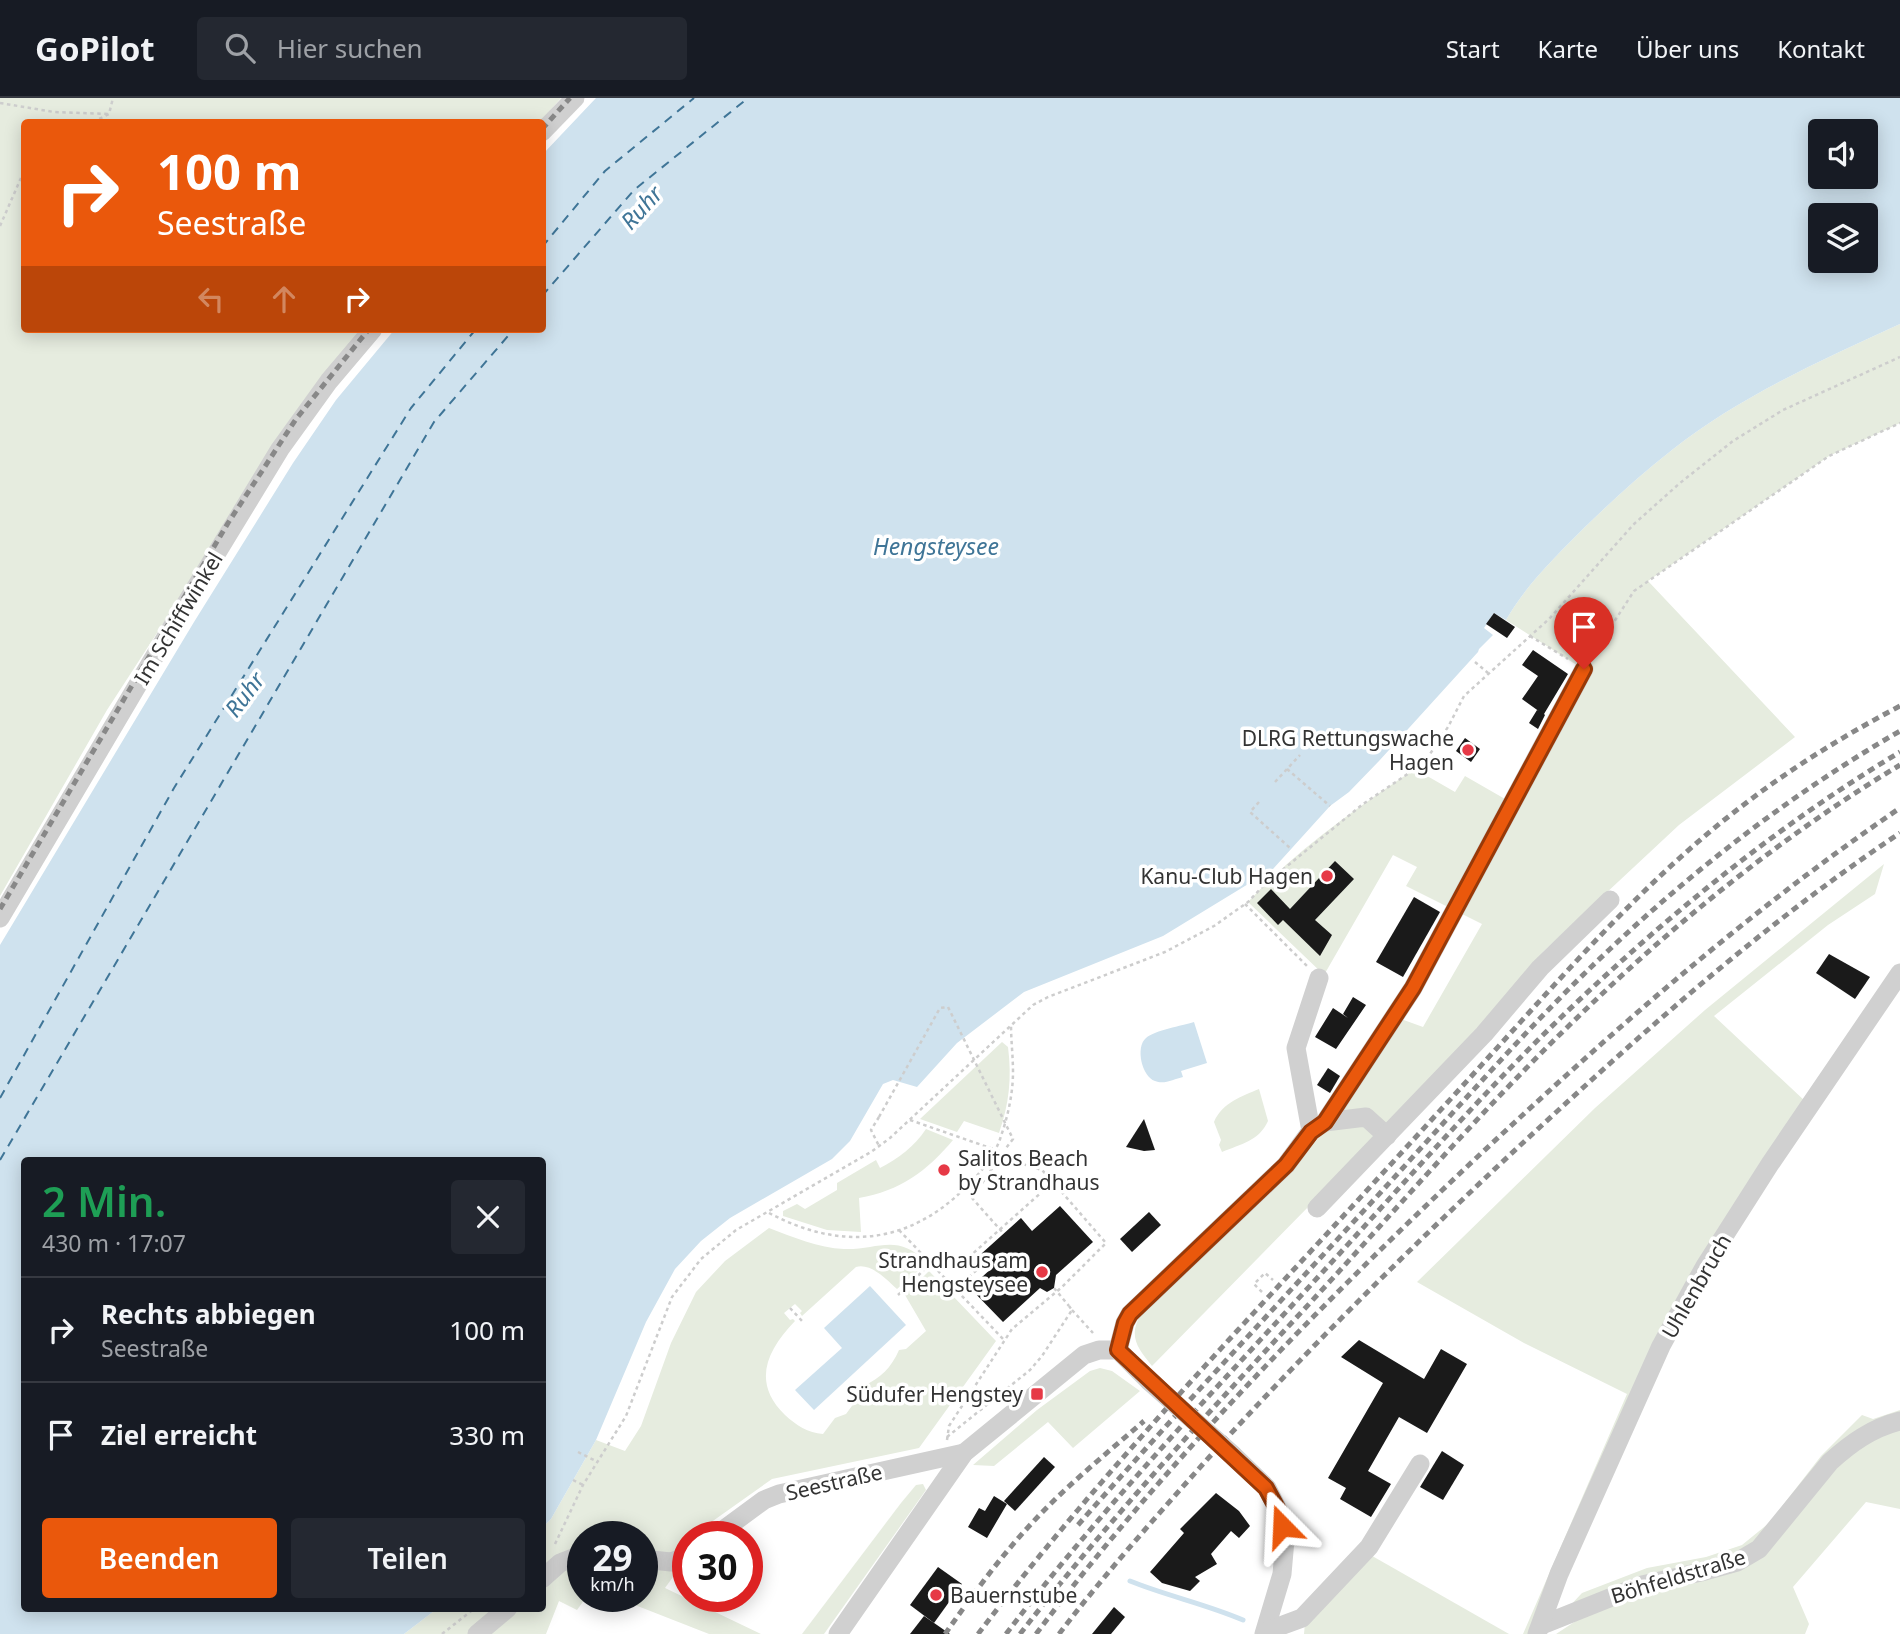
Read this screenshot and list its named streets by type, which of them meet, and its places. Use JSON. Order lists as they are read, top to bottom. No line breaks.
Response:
{"streets":{"street":["Im Schiffwinkel","Uhlenbruch","Seestraße","Böhfeldstraße"]},"crossings":[["Uhlenbruch","Böhfeldstraße"]],"water":["Ruhr","Hengsteysee"],"places":{"other":["DLRG Rettungswache Hagen","Kanu-Club Hagen","Salitos Beach by Strandhaus","Strandhaus am Hengsteysee","Bauernstube"],"transit":["Südufer Hengstey"]},"page":{"header":"GoPilot","search":"Hier suchen","nav":["Start","Karte","Über uns","Kontakt"],"turn":["100 m","Seestraße"],"heading":["2 Min.","430 m · 17:07"],"list":[{"name":"Rechts abbiegen","note":"Seestraße","value":"100 m"},{"name":"Ziel erreicht","value":"330 m"}],"buttons":["Beenden","Teilen"],"speed":"29 km/h","limit":"30"}}
